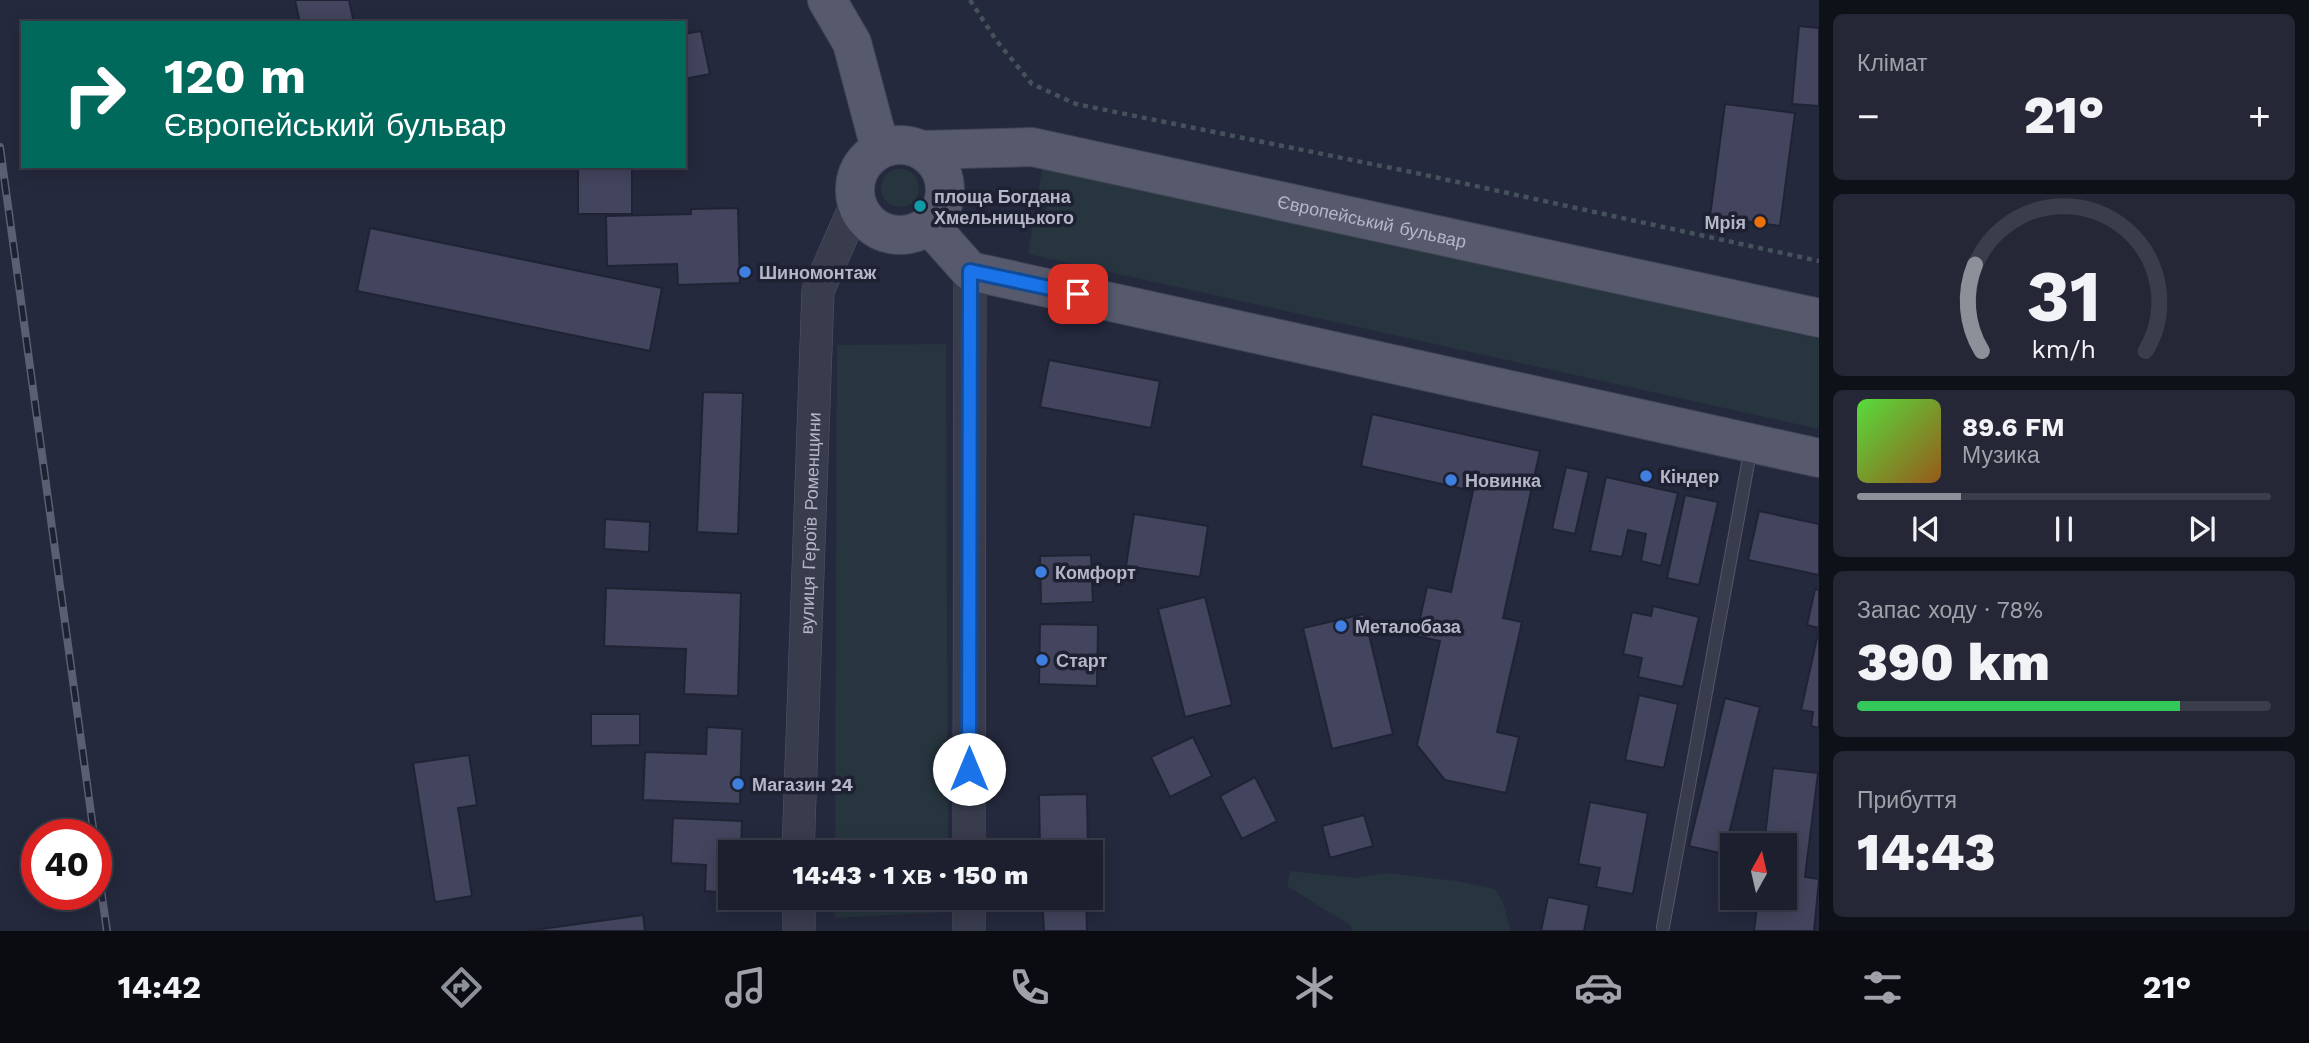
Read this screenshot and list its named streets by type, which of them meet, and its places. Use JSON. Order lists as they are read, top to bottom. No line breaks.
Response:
{"streets":{"main road":["Європейський бульвар"],"street":["вулиця Героїв Роменщини"]},"crossings":[["Європейський бульвар","вулиця Героїв Роменщини"]],"places":["площа Богдана Хмельницького","Мрія","Шиномонтаж","Кіндер","Новинка","Комфорт","Металобаза","Старт","Магазин 24"],"north":"top","page":{"tile":["Клімат",["Запас ходу · 78%","390 km"],["Прибуття","14:43"]],"turn":["120 m","Європейський бульвар"],"heat":["−","21°","+"],"song":["89.6 FM","Музика"],"limit":"40","trip":"14:43 · 1 хв · 150 m","tabs":["14:42","21°"],"gauge":["31","km/h"]}}
